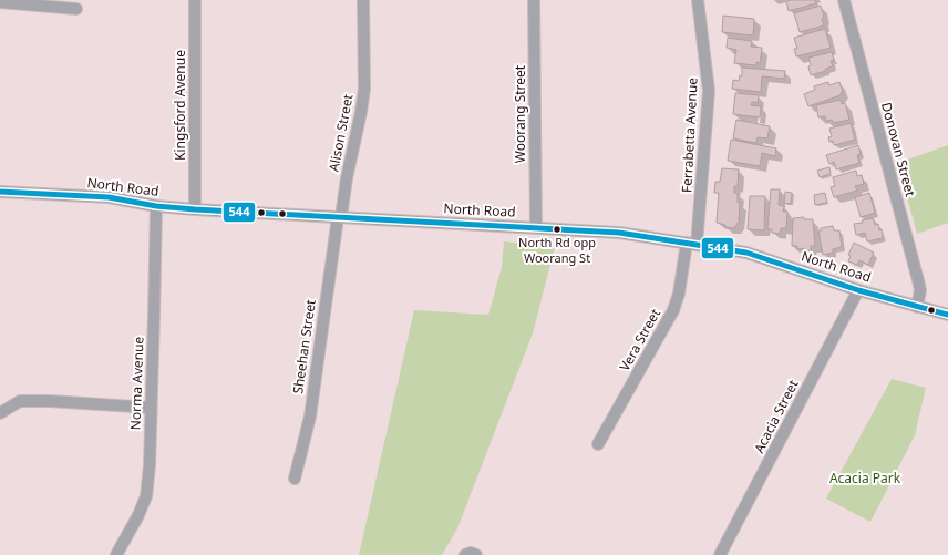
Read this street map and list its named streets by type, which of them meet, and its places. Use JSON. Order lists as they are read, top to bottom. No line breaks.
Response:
{"streets":{"street":["Kingsford Avenue","Woorang Street","Alison Street","Ferrabetta Avenue","Donovan Street","North Road","Vera Street","Sheehan Street","Norma Avenue","Acacia Street"]},"crossings":[["Kingsford Avenue","North Road"],["Woorang Street","North Road"],["Alison Street","North Road"],["Alison Street","Sheehan Street"],["Ferrabetta Avenue","North Road"],["Ferrabetta Avenue","Vera Street"],["Donovan Street","North Road"],["North Road","Vera Street"],["North Road","Sheehan Street"],["North Road","Norma Avenue"],["North Road","Acacia Street"]],"parks":["Acacia Park"],"places":["North Rd opp Woorang St"],"lines":["transit line 544"]}
